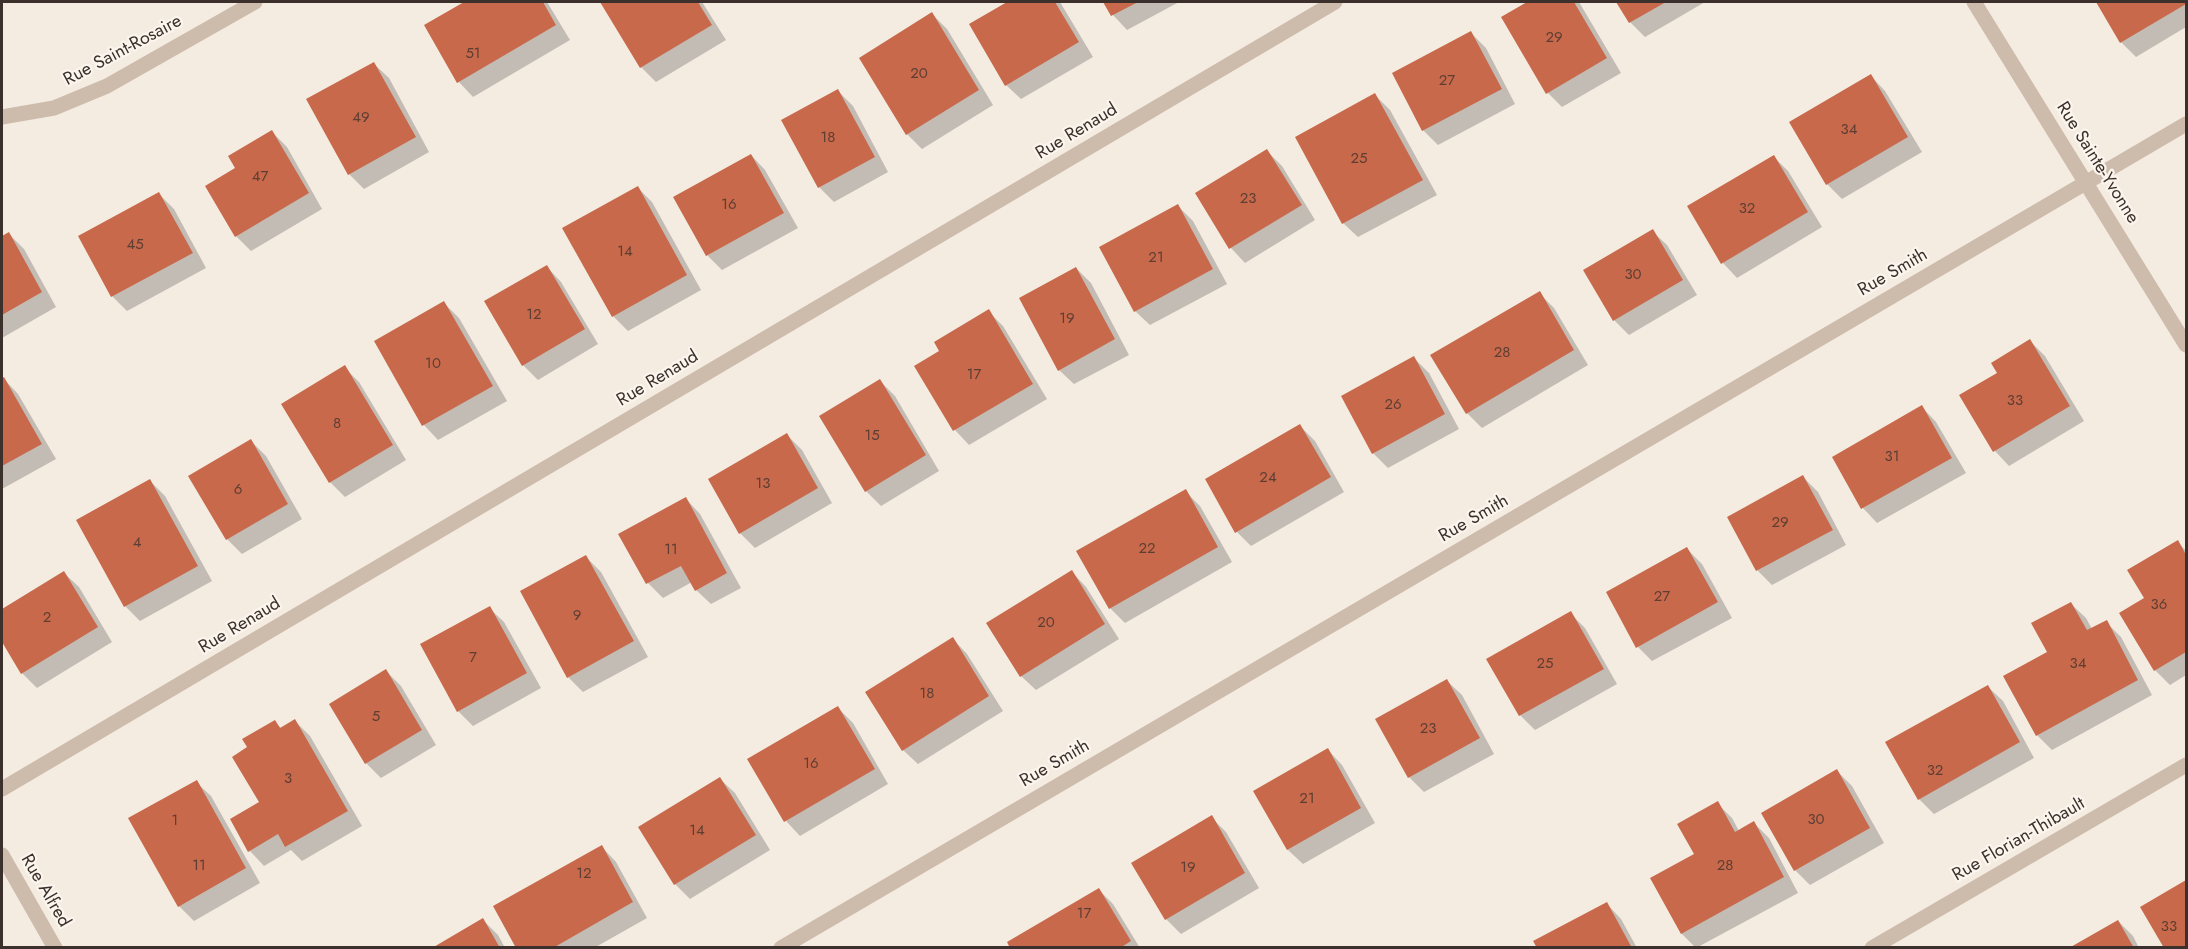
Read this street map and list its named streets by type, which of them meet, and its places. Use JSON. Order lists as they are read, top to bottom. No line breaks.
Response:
{"streets":{"street":["Rue Saint-Rosaire","Rue Renaud","Rue Sainte-Yvonne","Rue Smith","Rue Florian-Thibault","Rue Alfred"]},"crossings":[["Rue Sainte-Yvonne","Rue Smith"]],"house_numbers":["29","51","20","27","49","34","18","25","47","23","16","32","45","14","21","30","12","19","28","10","17","33","26","8","15","31","24","13","6","29","4","22","11","27","36","9","2","20","7","25","34","18","5","23","16","32","3","21","30","1","14","11","28","19","12","17","33"]}
